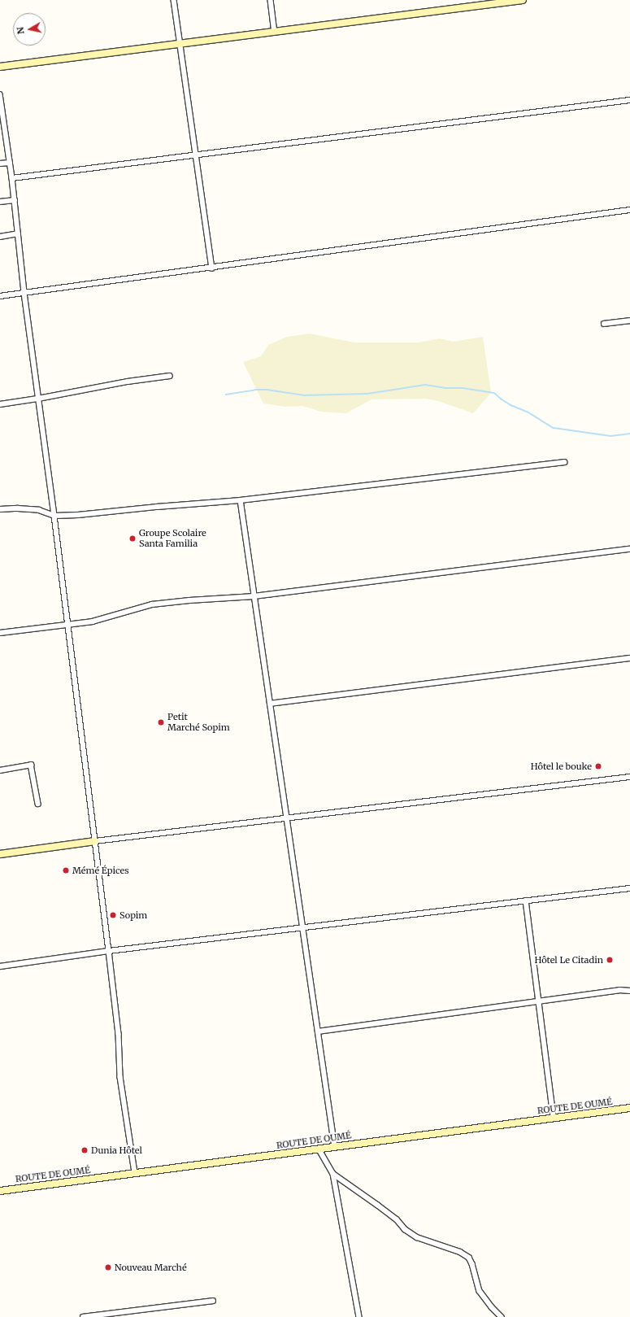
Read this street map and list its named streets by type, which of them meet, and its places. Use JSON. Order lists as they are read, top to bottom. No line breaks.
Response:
{"streets":{"street":["ROUTE DE OUMÉ"]},"places":["Groupe Scolaire Santa Familia","Petit Marché Sopim","Hôtel le bouke","Mémé Épices","Sopim","Hôtel Le Citadin","Dunia Hôtel","Nouveau Marché"],"north":"left"}
